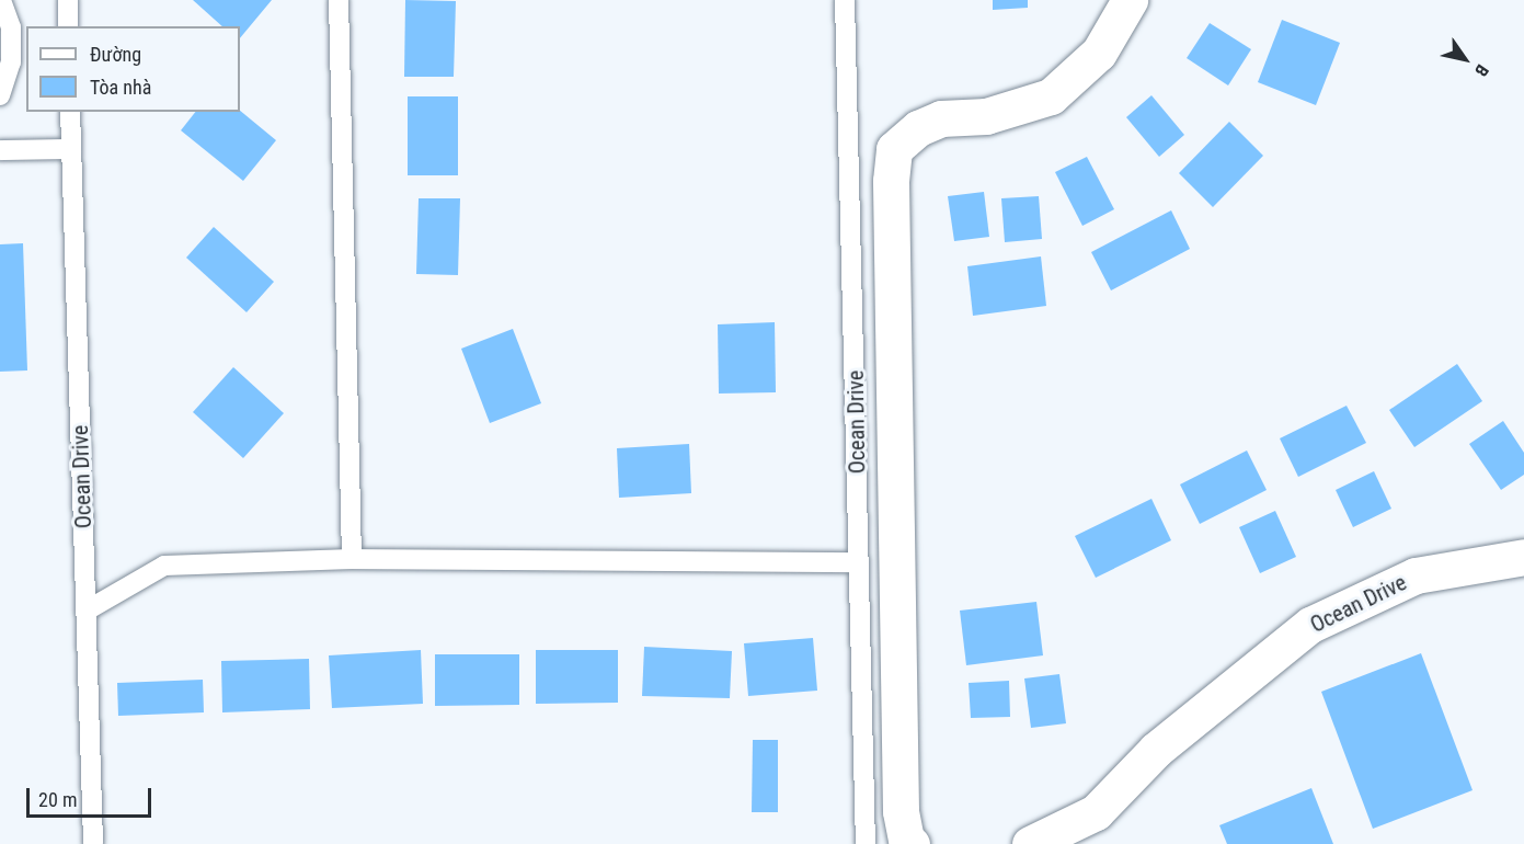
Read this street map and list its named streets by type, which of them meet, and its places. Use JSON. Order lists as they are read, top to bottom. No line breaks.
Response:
{"streets":{"street":["Ocean Drive"]},"legend":["Đường","Tòa nhà"],"scale_bar":"20 m","north":"bottom right"}
